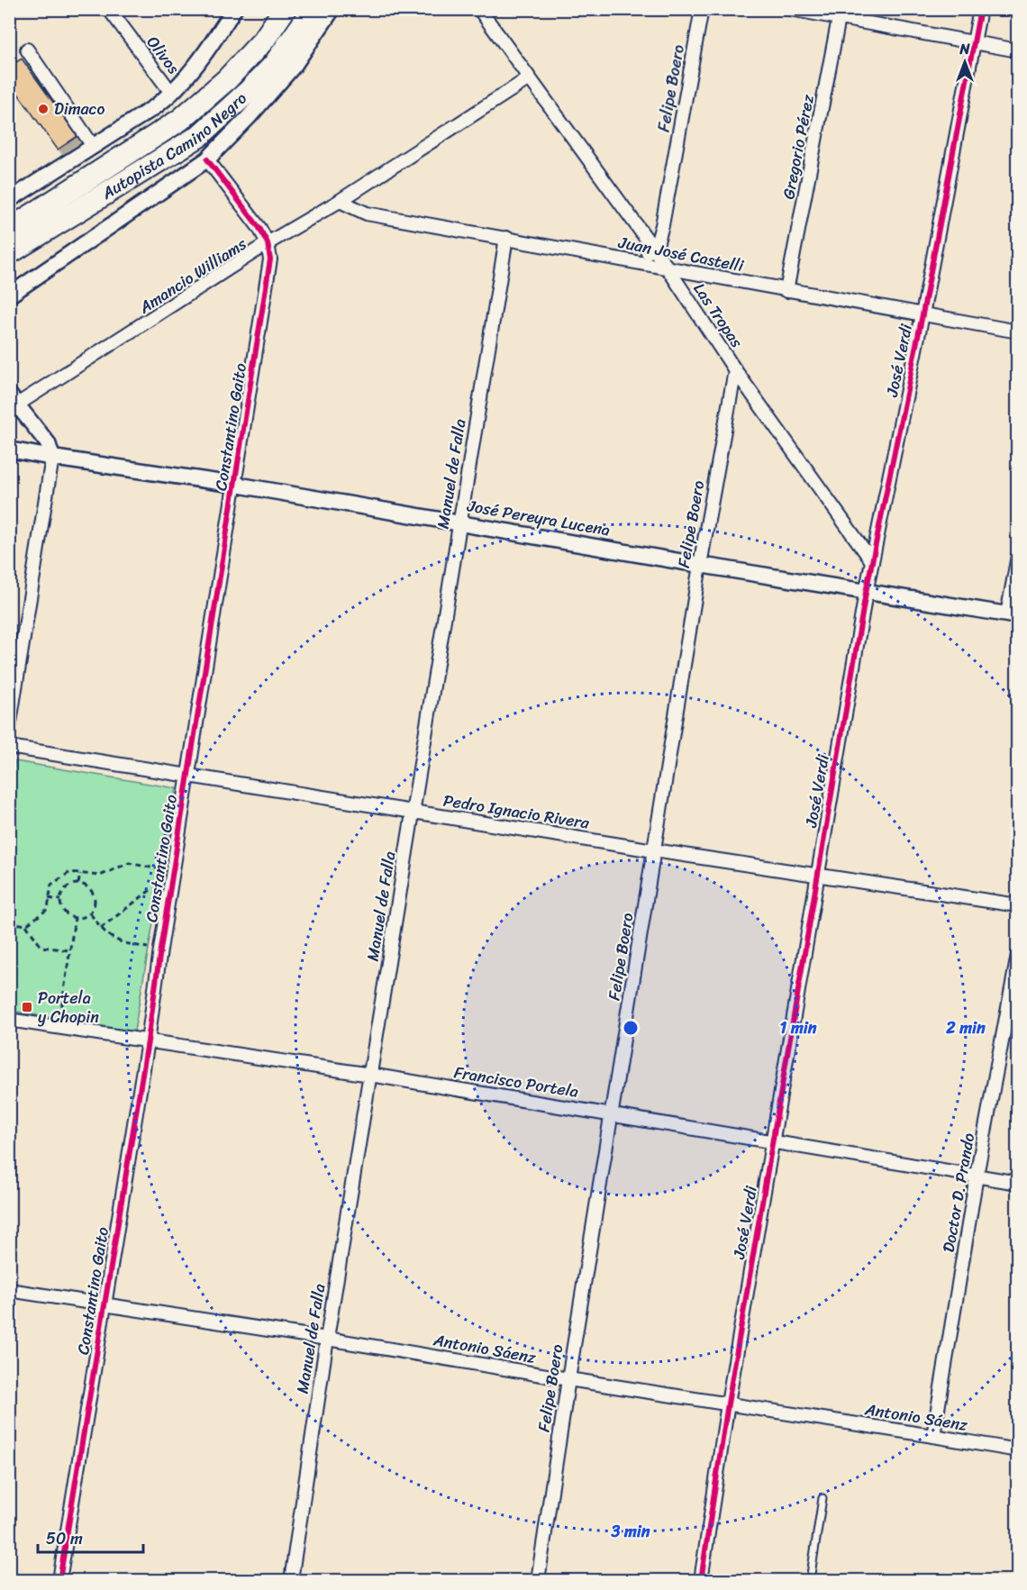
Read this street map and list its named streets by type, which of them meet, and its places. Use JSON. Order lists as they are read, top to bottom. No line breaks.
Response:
{"streets":{"highway":["Autopista Camino Negro"],"street":["Olivos","Felipe Boero","Gregorio Pérez","Juan José Castelli","Amancio Williams","Las Tropas","José Verdi","Constantino Gaito","Manuel de Falla","José Pereyra Lucena","Pedro Ignacio Rivera","Francisco Portela","Doctor D. Prando","Antonio Sáenz"]},"crossings":[["Felipe Boero","Juan José Castelli"],["Felipe Boero","Las Tropas"],["Felipe Boero","José Pereyra Lucena"],["Felipe Boero","Pedro Ignacio Rivera"],["Felipe Boero","Francisco Portela"],["Felipe Boero","Antonio Sáenz"],["Gregorio Pérez","Juan José Castelli"],["Juan José Castelli","Amancio Williams"],["Juan José Castelli","Las Tropas"],["Juan José Castelli","José Verdi"],["Juan José Castelli","Manuel de Falla"],["Amancio Williams","Las Tropas"],["Amancio Williams","Constantino Gaito"],["Las Tropas","José Verdi"],["José Verdi","José Pereyra Lucena"],["José Verdi","Pedro Ignacio Rivera"],["José Verdi","Francisco Portela"],["José Verdi","Antonio Sáenz"],["Constantino Gaito","José Pereyra Lucena"],["Constantino Gaito","Pedro Ignacio Rivera"],["Constantino Gaito","Francisco Portela"],["Constantino Gaito","Antonio Sáenz"],["Manuel de Falla","José Pereyra Lucena"],["Manuel de Falla","Pedro Ignacio Rivera"],["Manuel de Falla","Francisco Portela"],["Manuel de Falla","Antonio Sáenz"],["Francisco Portela","Doctor D. Prando"],["Doctor D. Prando","Antonio Sáenz"]],"places":{"other":["Dimaco"],"transit":["Portela y Chopin"]},"scale_bar":"50 m","north":"top","rings":["1 min","2 min","3 min"]}
